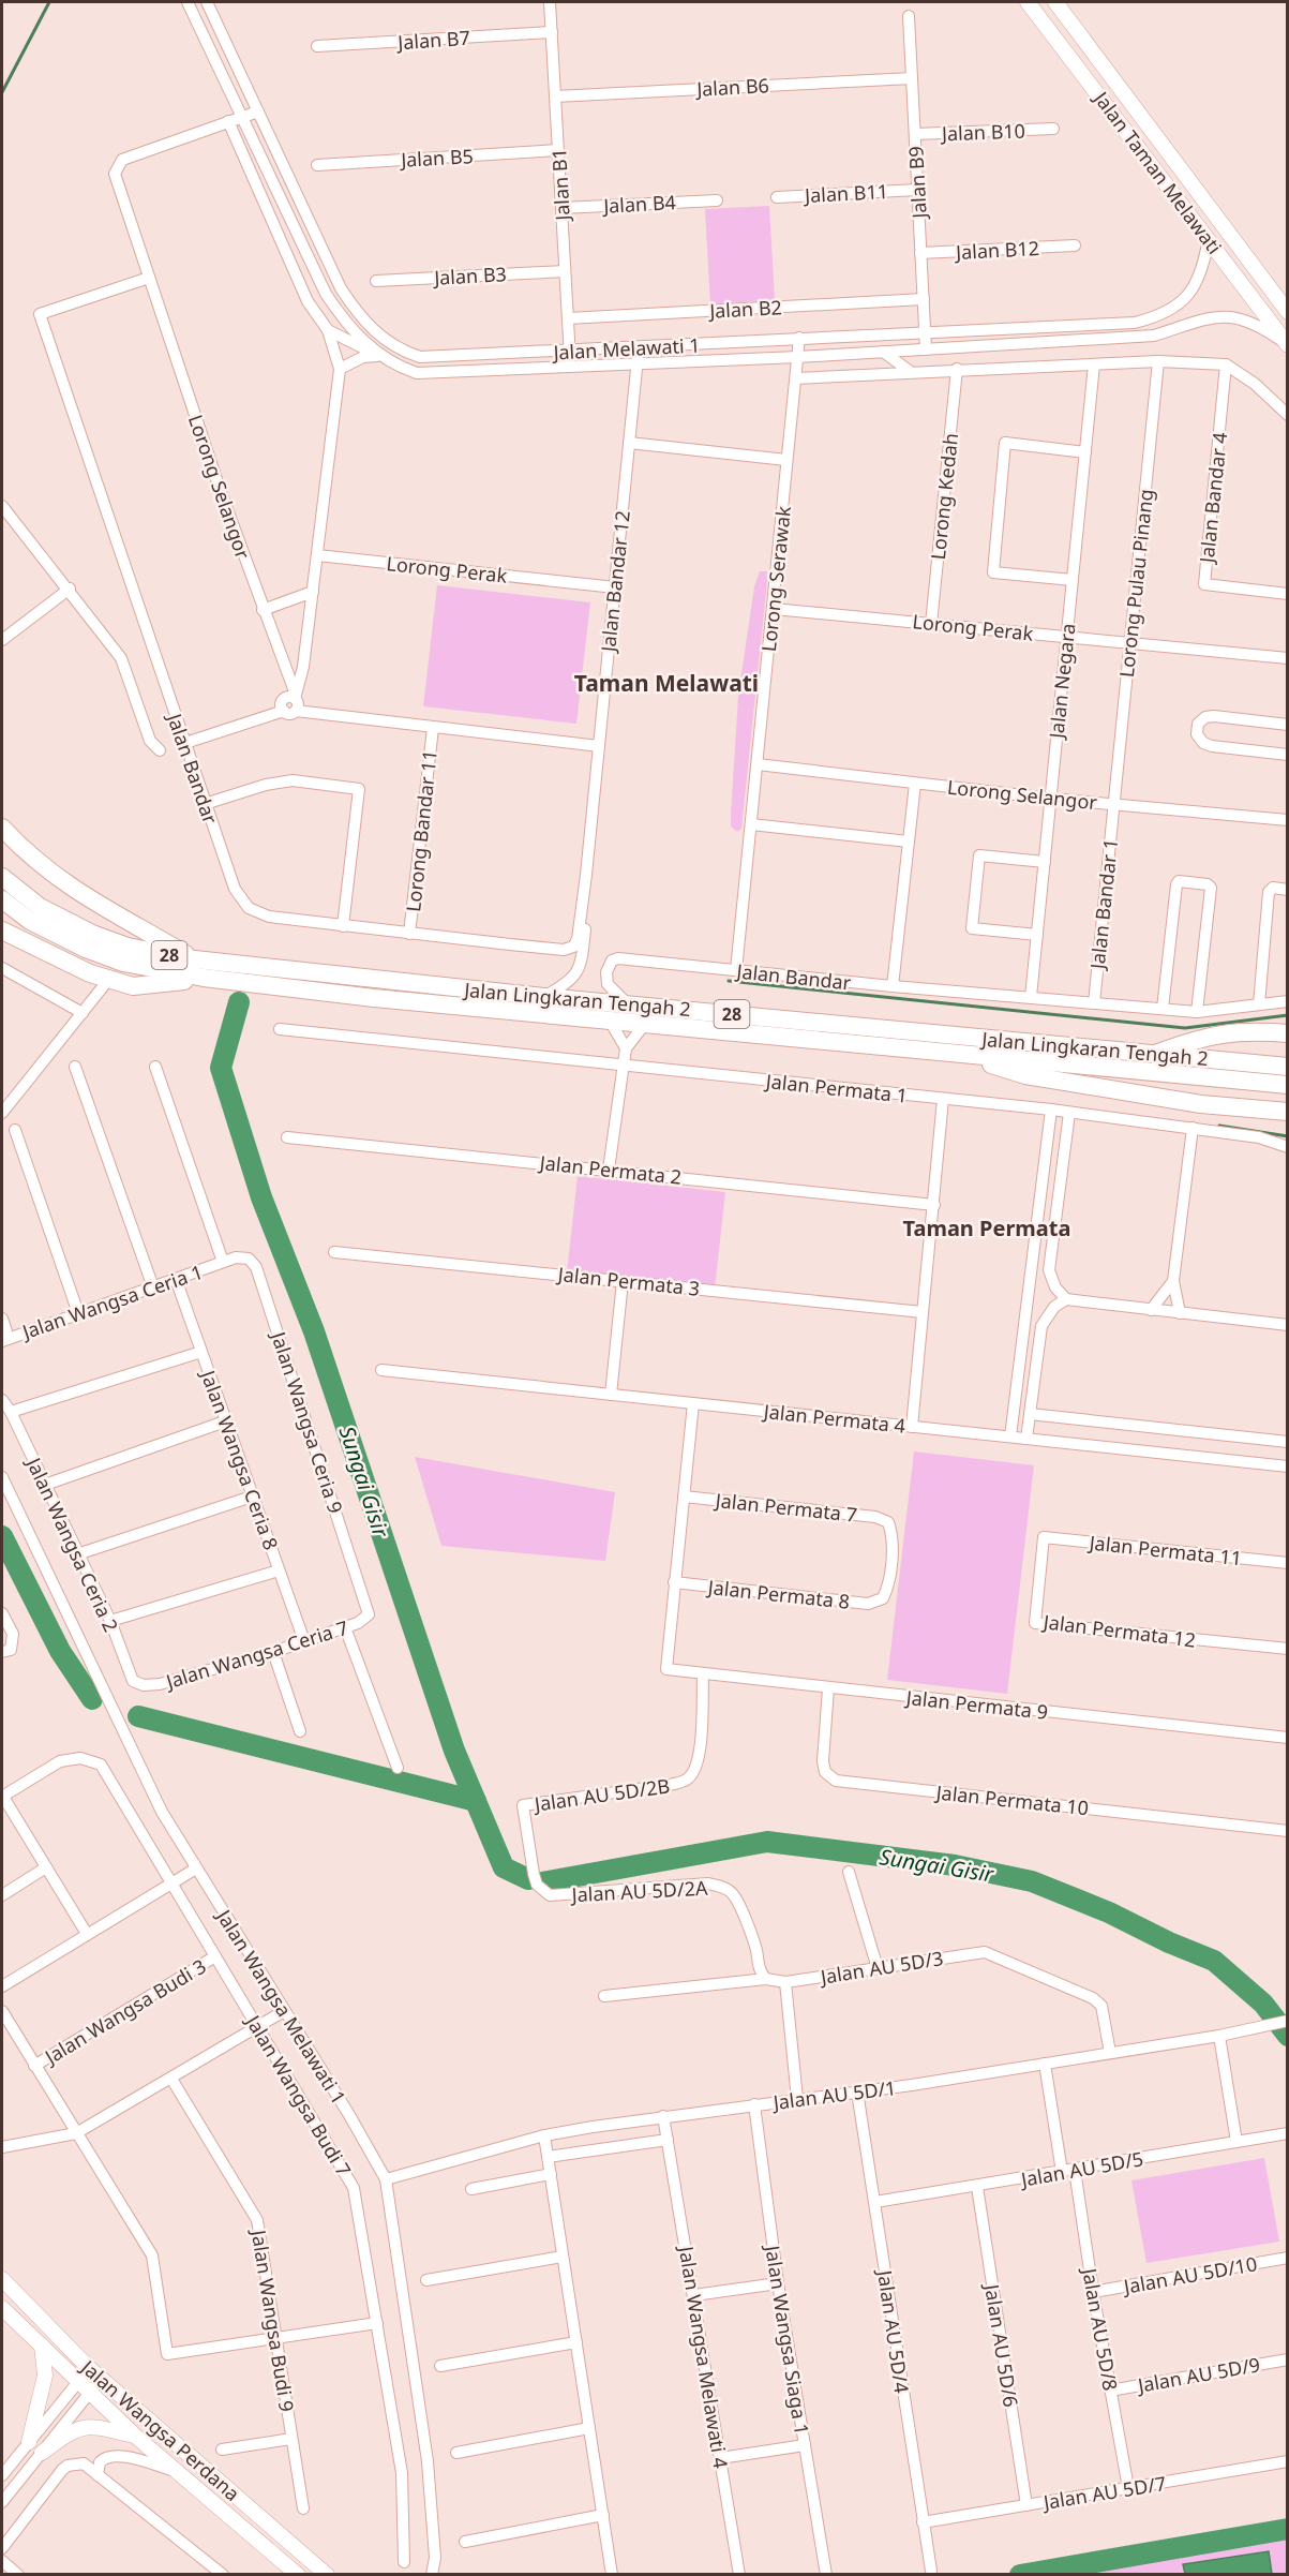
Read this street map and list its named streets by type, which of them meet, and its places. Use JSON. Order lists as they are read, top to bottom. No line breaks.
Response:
{"streets":{"highway":["28","Jalan Lingkaran Tengah 2"],"main road":["Jalan Taman Melawati","Jalan Wangsa Perdana"],"street":["Jalan B7","Jalan B6","Jalan B10","Jalan B5","Jalan B9","Jalan B1","Jalan B11","Jalan B4","Jalan B12","Jalan B3","Jalan B2","Jalan Melawati 1","Lorong Selangor","Lorong Kedah","Jalan Bandar 4","Lorong Perak","Lorong Serawak","Jalan Bandar 12","Lorong Pulau Pinang","Jalan Negara","Jalan Bandar","Lorong Bandar 11","Jalan Bandar 1","Jalan Permata 1","Jalan Permata 2","Jalan Permata 3","Jalan Wangsa Ceria 1","Jalan Permata 4","Jalan Wangsa Ceria 9","Jalan Wangsa Ceria 8","Jalan Permata 7","Jalan Wangsa Ceria 2","Jalan Permata 11","Jalan Permata 8","Jalan Permata 12","Jalan Wangsa Ceria 7","Jalan Permata 9","Jalan AU 5D/2B","Jalan Permata 10","Jalan AU 5D/2A","Jalan AU 5D/3","Jalan Wangsa Melawati 1","Jalan Wangsa Budi 3","Jalan AU 5D/1","Jalan Wangsa Budi 7","Jalan AU 5D/5","Jalan AU 5D/10","Jalan Wangsa Budi 9","Jalan AU 5D/8","Jalan AU 5D/4","Jalan Wangsa Siaga 1","Jalan AU 5D/6","Jalan Wangsa Melawati 4","Jalan AU 5D/9","Jalan AU 5D/7"]},"crossings":[["Jalan B7","Jalan B1"],["Jalan B6","Jalan B9"],["Jalan B6","Jalan B1"],["Jalan B10","Jalan B9"],["Jalan B5","Jalan B1"],["Jalan Taman Melawati","Jalan Melawati 1"],["Jalan B9","Jalan B11"],["Jalan B9","Jalan B12"],["Jalan B9","Jalan B2"],["Jalan B9","Jalan Melawati 1"],["Jalan B1","Jalan B4"],["Jalan B1","Jalan B3"],["Jalan B1","Jalan B2"],["Jalan B1","Jalan Melawati 1"],["Jalan Melawati 1","Lorong Serawak"],["Jalan Melawati 1","Jalan Bandar 12"],["Lorong Selangor","Lorong Serawak"],["Lorong Selangor","Lorong Pulau Pinang"],["Lorong Selangor","Jalan Negara"],["Lorong Selangor","Jalan Bandar"],["Lorong Selangor","Jalan Bandar 1"],["Lorong Kedah","Lorong Perak"],["Lorong Perak","Lorong Serawak"],["Lorong Perak","Jalan Bandar 12"],["Lorong Perak","Lorong Pulau Pinang"],["Lorong Perak","Jalan Negara"],["Lorong Serawak","Jalan Bandar"],["Lorong Pulau Pinang","Jalan Bandar 1"],["Jalan Negara","Jalan Bandar"],["Jalan Bandar","Lorong Bandar 11"],["Jalan Bandar","Jalan Bandar 1"],["Jalan Bandar","Jalan Lingkaran Tengah 2"],["Jalan Wangsa Ceria 1","Jalan Wangsa Ceria 9"],["Jalan Wangsa Ceria 1","Jalan Wangsa Ceria 8"],["Jalan Wangsa Ceria 9","Jalan Wangsa Ceria 7"],["Jalan Wangsa Ceria 8","Jalan Wangsa Ceria 7"],["Jalan Permata 7","Jalan Permata 8"],["Jalan Wangsa Ceria 2","Jalan Wangsa Ceria 7"],["Jalan Permata 11","Jalan Permata 12"],["Jalan Permata 8","Jalan Permata 9"],["Jalan Permata 9","Jalan AU 5D/2B"],["Jalan Permata 9","Jalan Permata 10"],["Jalan AU 5D/2B","Jalan AU 5D/2A"],["Jalan AU 5D/2A","Jalan AU 5D/3"],["Jalan AU 5D/3","Jalan AU 5D/1"],["Jalan Wangsa Melawati 1","Jalan AU 5D/1"],["Jalan Wangsa Budi 3","Jalan Wangsa Budi 7"],["Jalan AU 5D/1","Jalan AU 5D/4"],["Jalan AU 5D/1","Jalan Wangsa Siaga 1"],["Jalan AU 5D/1","Jalan Wangsa Melawati 4"],["Jalan AU 5D/5","Jalan AU 5D/8"],["Jalan AU 5D/5","Jalan AU 5D/4"],["Jalan AU 5D/5","Jalan AU 5D/6"],["Jalan AU 5D/10","Jalan AU 5D/8"],["Jalan AU 5D/8","Jalan AU 5D/9"],["Jalan AU 5D/8","Jalan AU 5D/7"],["Jalan AU 5D/4","Jalan AU 5D/7"],["Jalan AU 5D/6","Jalan AU 5D/7"]],"districts":["Taman Melawati","Taman Permata"],"water":["Sungai Gisir"]}
